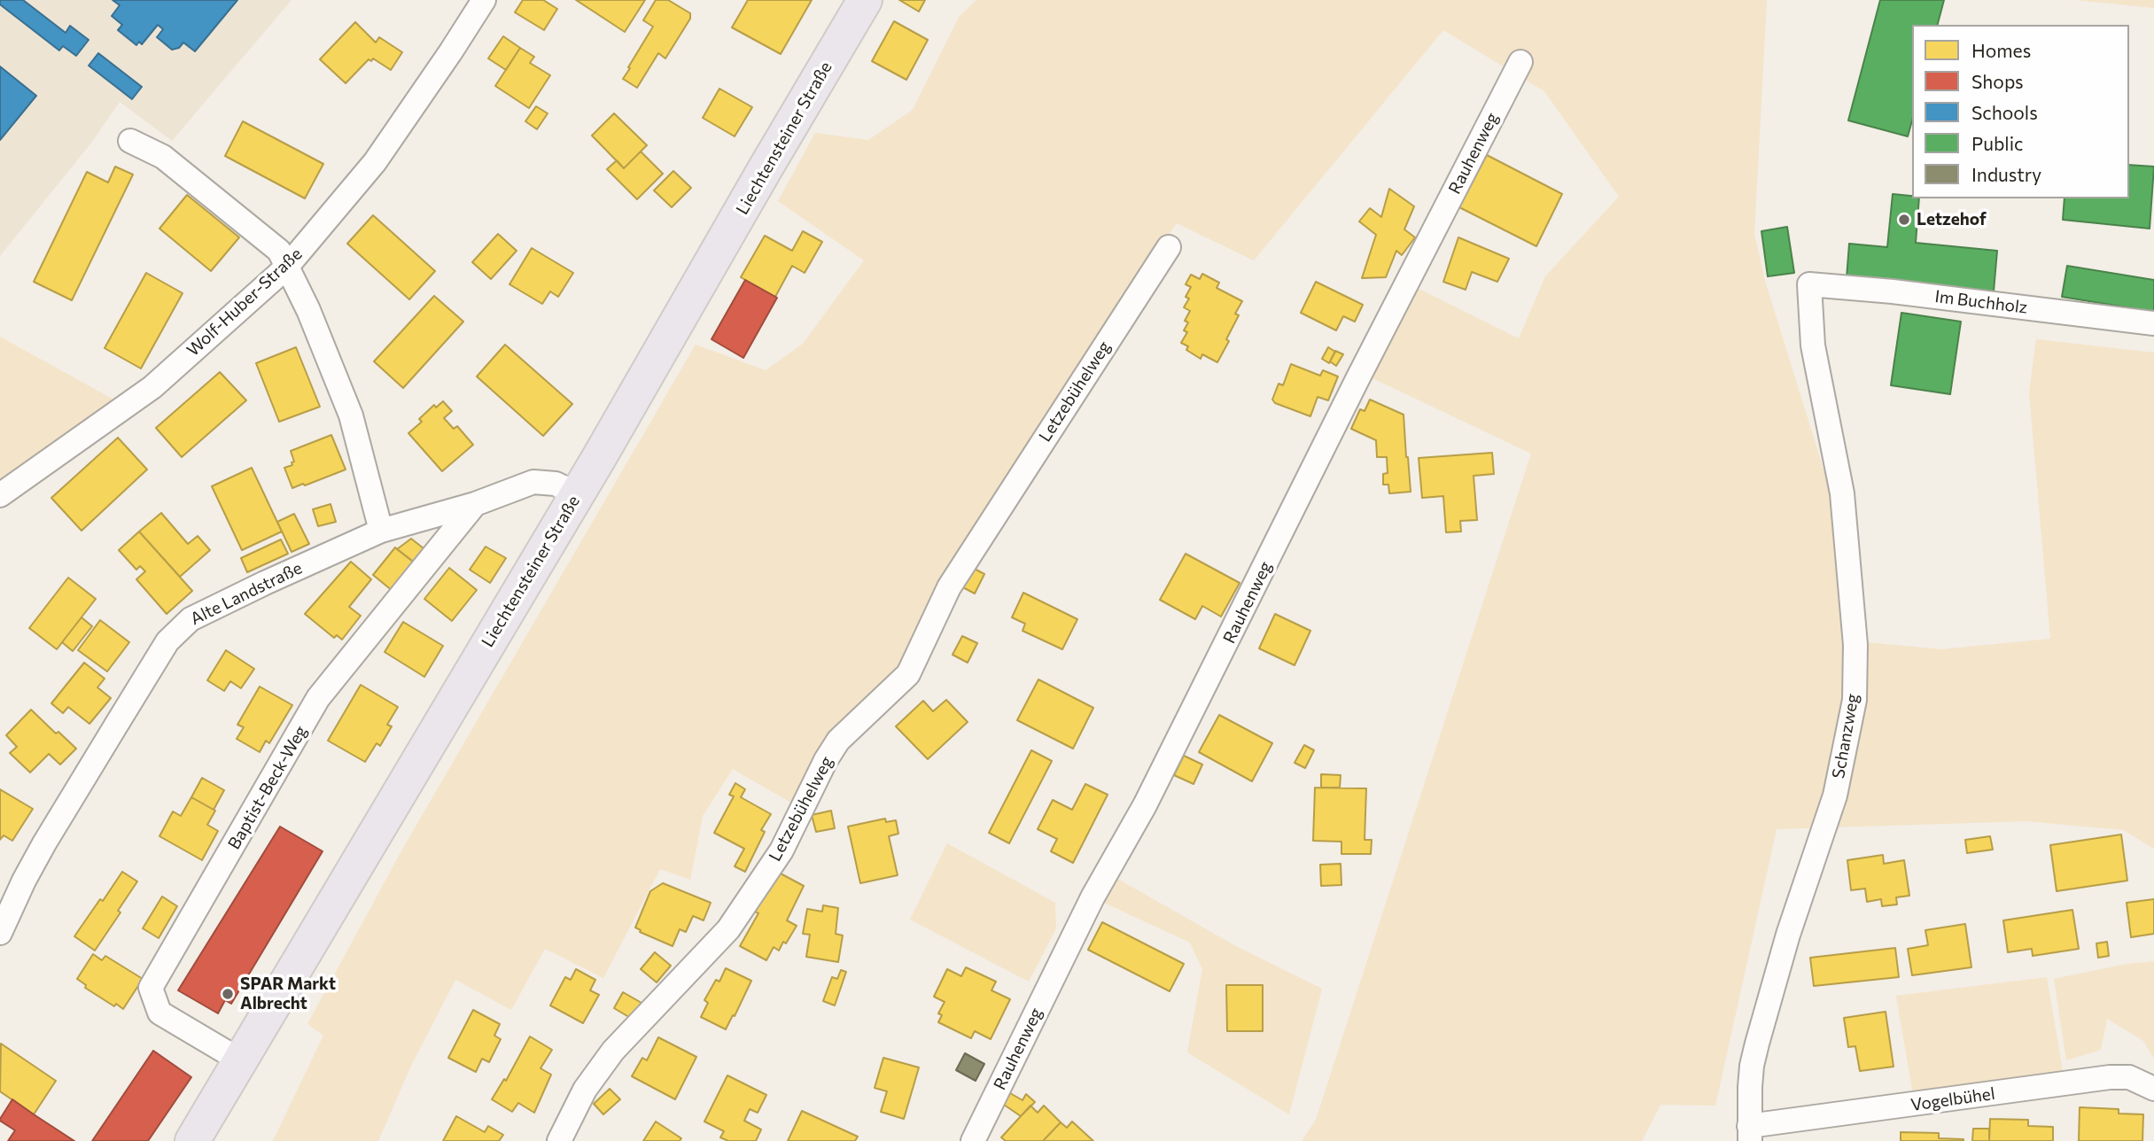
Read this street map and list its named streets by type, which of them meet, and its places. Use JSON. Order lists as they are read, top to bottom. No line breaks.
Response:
{"streets":{"main road":["Liechtensteiner Straße"],"street":["Rauhenweg","Wolf-Huber-Straße","Im Buchholz","Letzebühelweg","Alte Landstraße","Schanzweg","Baptist-Beck-Weg","Vogelbühel"]},"crossings":[["Liechtensteiner Straße","Alte Landstraße"],["Liechtensteiner Straße","Baptist-Beck-Weg"],["Im Buchholz","Schanzweg"],["Alte Landstraße","Baptist-Beck-Weg"],["Schanzweg","Vogelbühel"]],"places":["Letzehof","SPAR Markt Albrecht"],"legend":["Homes","Shops","Schools","Public","Industry"]}
